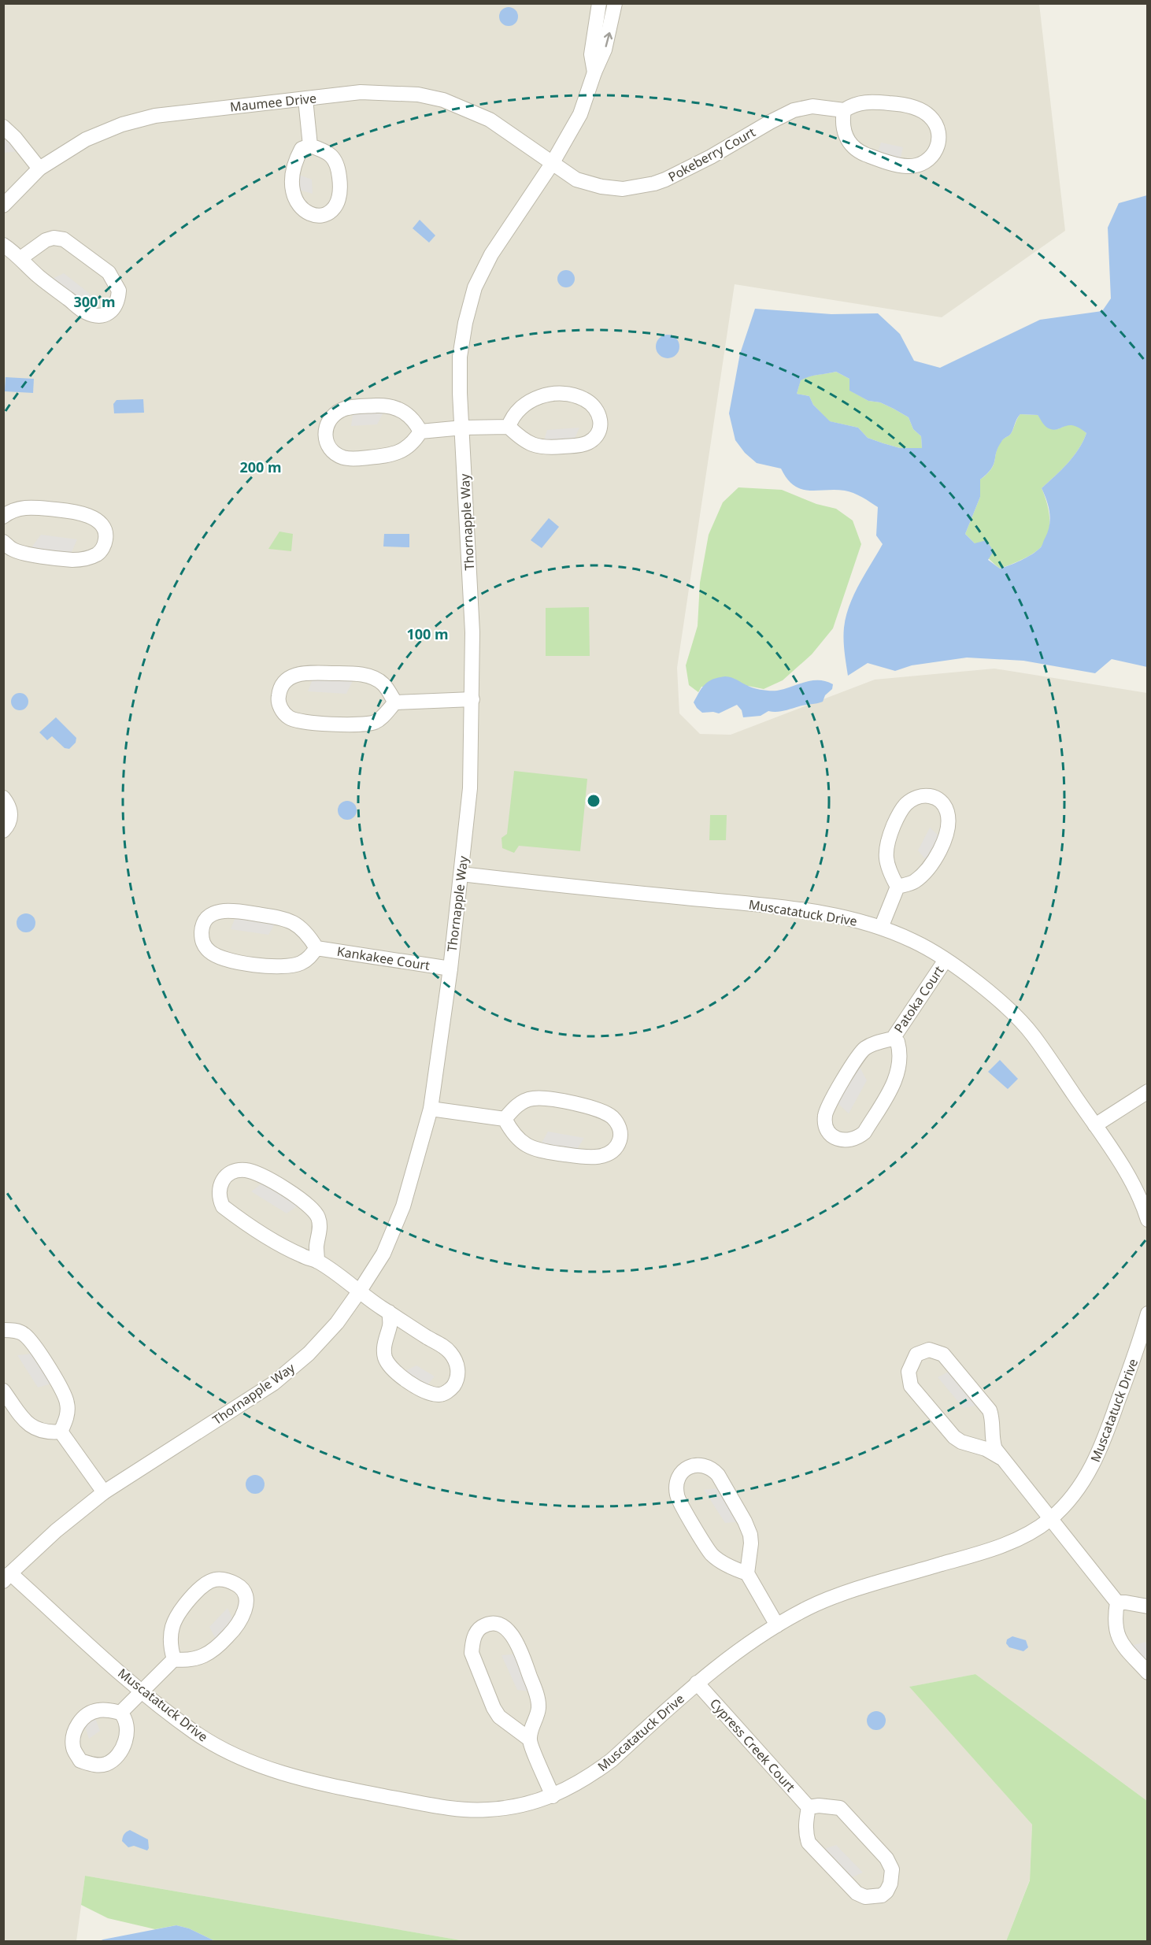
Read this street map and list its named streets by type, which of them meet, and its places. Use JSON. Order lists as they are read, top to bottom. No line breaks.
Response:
{"streets":{"street":["Maumee Drive","Pokeberry Court","Thornapple Way","Muscatatuck Drive","Kankakee Court","Patoka Court","Cypress Creek Court"]},"crossings":[["Maumee Drive","Pokeberry Court"],["Maumee Drive","Thornapple Way"],["Pokeberry Court","Thornapple Way"],["Thornapple Way","Muscatatuck Drive"],["Thornapple Way","Kankakee Court"],["Muscatatuck Drive","Patoka Court"],["Muscatatuck Drive","Cypress Creek Court"]],"rings":["300 m","200 m","100 m"]}
